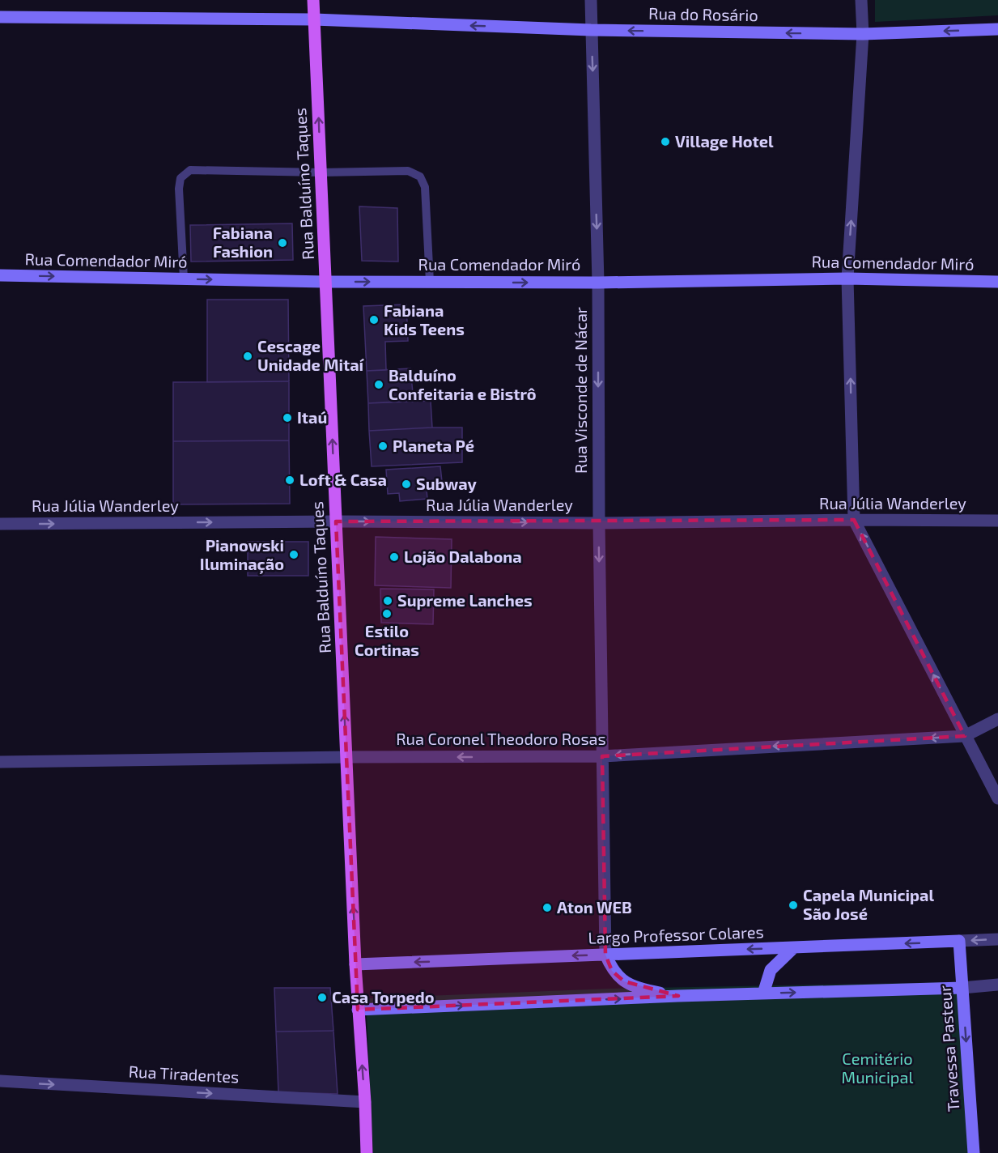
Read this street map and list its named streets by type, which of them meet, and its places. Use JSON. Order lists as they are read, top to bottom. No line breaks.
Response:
{"streets":{"main road":["Rua do Rosário","Rua Balduíno Taques","Rua Comendador Miró","Largo Professor Colares","Travessa Pasteur"],"street":["Rua Visconde de Nácar","Rua Júlia Wanderley","Rua Coronel Theodoro Rosas","Rua Tiradentes"]},"crossings":[["Rua do Rosário","Rua Balduíno Taques"],["Rua do Rosário","Rua Visconde de Nácar"],["Rua Balduíno Taques","Rua Comendador Miró"],["Rua Balduíno Taques","Rua Júlia Wanderley"],["Rua Balduíno Taques","Rua Coronel Theodoro Rosas"],["Rua Balduíno Taques","Largo Professor Colares"],["Rua Balduíno Taques","Rua Tiradentes"],["Rua Comendador Miró","Rua Visconde de Nácar"],["Rua Visconde de Nácar","Rua Júlia Wanderley"],["Rua Visconde de Nácar","Rua Coronel Theodoro Rosas"],["Rua Visconde de Nácar","Largo Professor Colares"],["Largo Professor Colares","Travessa Pasteur"]],"one_way":["Rua do Rosário","Rua Balduíno Taques","Rua Comendador Miró","Rua Visconde de Nácar","Rua Júlia Wanderley","Rua Coronel Theodoro Rosas","Travessa Pasteur","Rua Tiradentes"],"parks":["Cemitério Municipal"],"places":["Village Hotel","Fabiana Fashion","Fabiana Kids Teens","Cescage Unidade Mitaí","Balduíno Confeitaria e Bistrô","Itaú","Planeta Pé","Loft & Casa","Subway","Pianowski Iluminação","Lojão Dalabona","Supreme Lanches","Estilo Cortinas","Capela Municipal São José","Aton WEB","Casa Torpedo"]}
